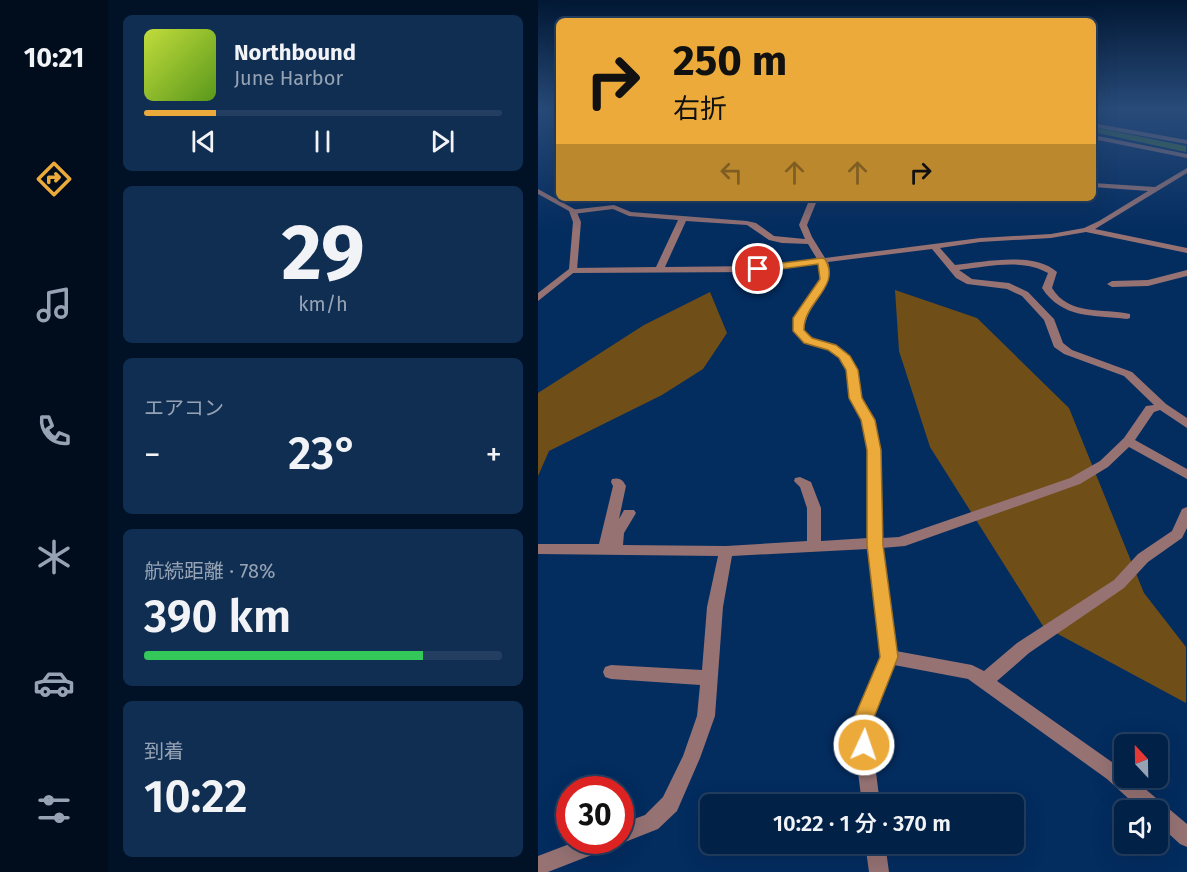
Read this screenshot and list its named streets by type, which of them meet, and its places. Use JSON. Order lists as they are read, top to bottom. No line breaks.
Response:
{"north":"top","page":{"tabs":"10:21","turn":["250 m","右折"],"song":["Northbound","June Harbor"],"tile":[["29","km/h"],"エアコン",["航続距離 · 78%","390 km"],["到着","10:22"]],"heat":["−","23°","+"],"limit":"30","trip":"10:22 · 1 分 · 370 m"}}
